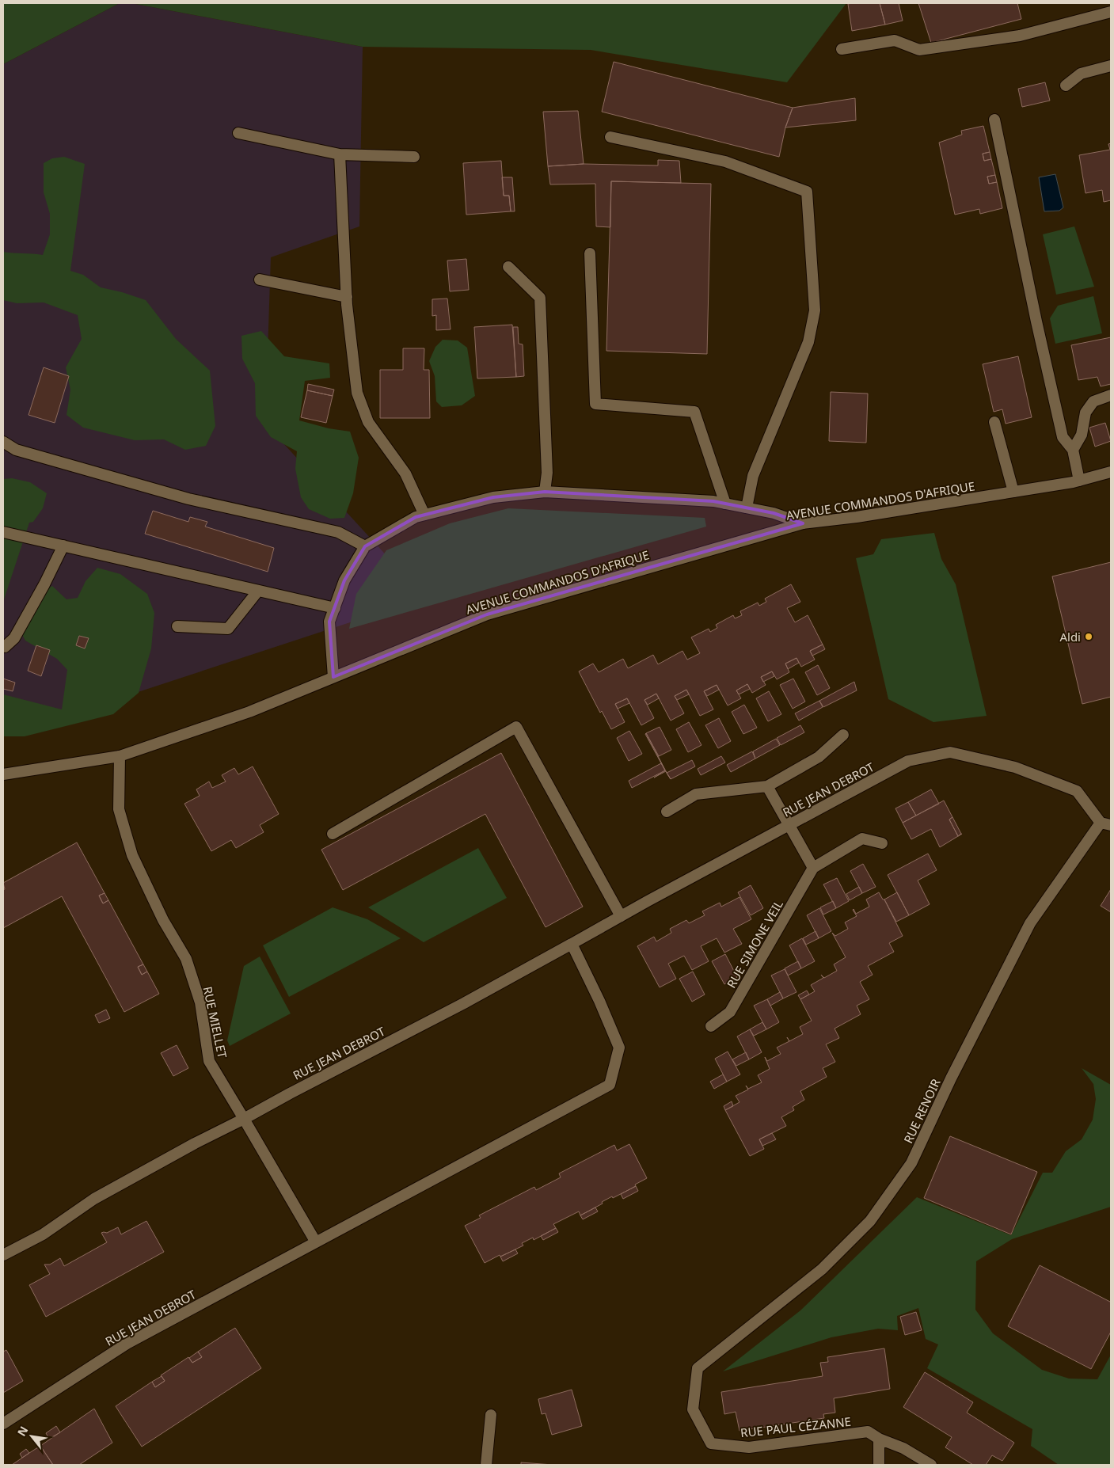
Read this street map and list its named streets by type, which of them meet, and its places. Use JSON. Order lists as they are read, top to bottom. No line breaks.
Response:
{"streets":{"street":["AVENUE COMMANDOS D'AFRIQUE","RUE JEAN DEBROT","RUE SIMONE VEIL","RUE MIELLET","RUE RENOIR","RUE PAUL CÉZANNE"]},"crossings":[["AVENUE COMMANDOS D'AFRIQUE","RUE MIELLET"],["RUE JEAN DEBROT","RUE MIELLET"],["RUE JEAN DEBROT","RUE RENOIR"],["RUE RENOIR","RUE PAUL CÉZANNE"]],"places":["Aldi"],"north":"top left"}
